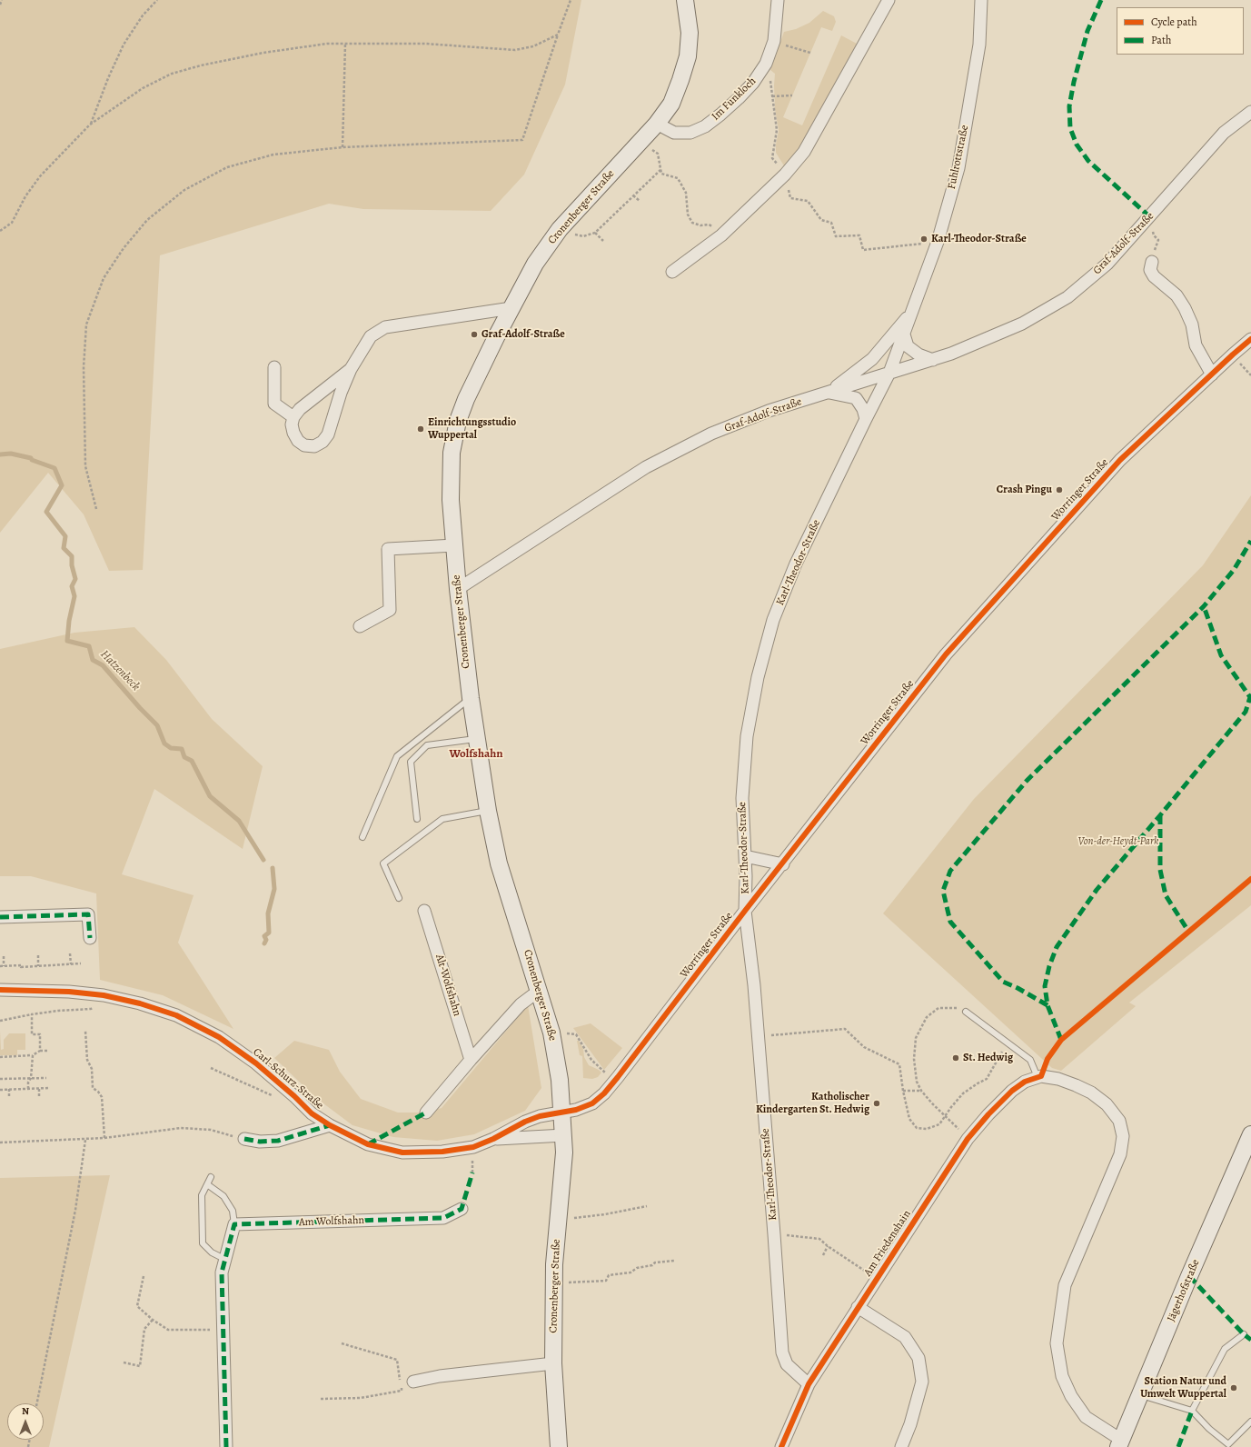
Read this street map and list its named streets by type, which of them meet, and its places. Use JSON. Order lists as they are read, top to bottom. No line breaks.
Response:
{"streets":{"main road":["Cronenberger Straße","Jägerhofstraße"],"street":["Im Funkloch","Fuhlrottstraße","Graf-Adolf-Straße","Worringer Straße","Karl-Theodor-Straße","Alt-Wolfshahn","Carl-Schurz-Straße","Am Wolfshahn","Am Friedenshain"]},"crossings":[["Im Funkloch","Cronenberger Straße"],["Fuhlrottstraße","Graf-Adolf-Straße"],["Fuhlrottstraße","Karl-Theodor-Straße"],["Cronenberger Straße","Graf-Adolf-Straße"],["Cronenberger Straße","Worringer Straße"],["Cronenberger Straße","Carl-Schurz-Straße"],["Graf-Adolf-Straße","Karl-Theodor-Straße"],["Worringer Straße","Karl-Theodor-Straße"],["Worringer Straße","Carl-Schurz-Straße"],["Karl-Theodor-Straße","Am Friedenshain"],["Am Friedenshain","Jägerhofstraße"]],"districts":["Wolfshahn"],"water":["Hatzenbeck"],"parks":["Von-der-Heydt-Park"],"places":["Karl-Theodor-Straße","Graf-Adolf-Straße","Einrichtungsstudio Wuppertal","Crash Pingu","St. Hedwig","Katholischer Kindergarten St. Hedwig","Station Natur und Umwelt Wuppertal"],"legend":["Cycle path","Path"],"north":"top"}
